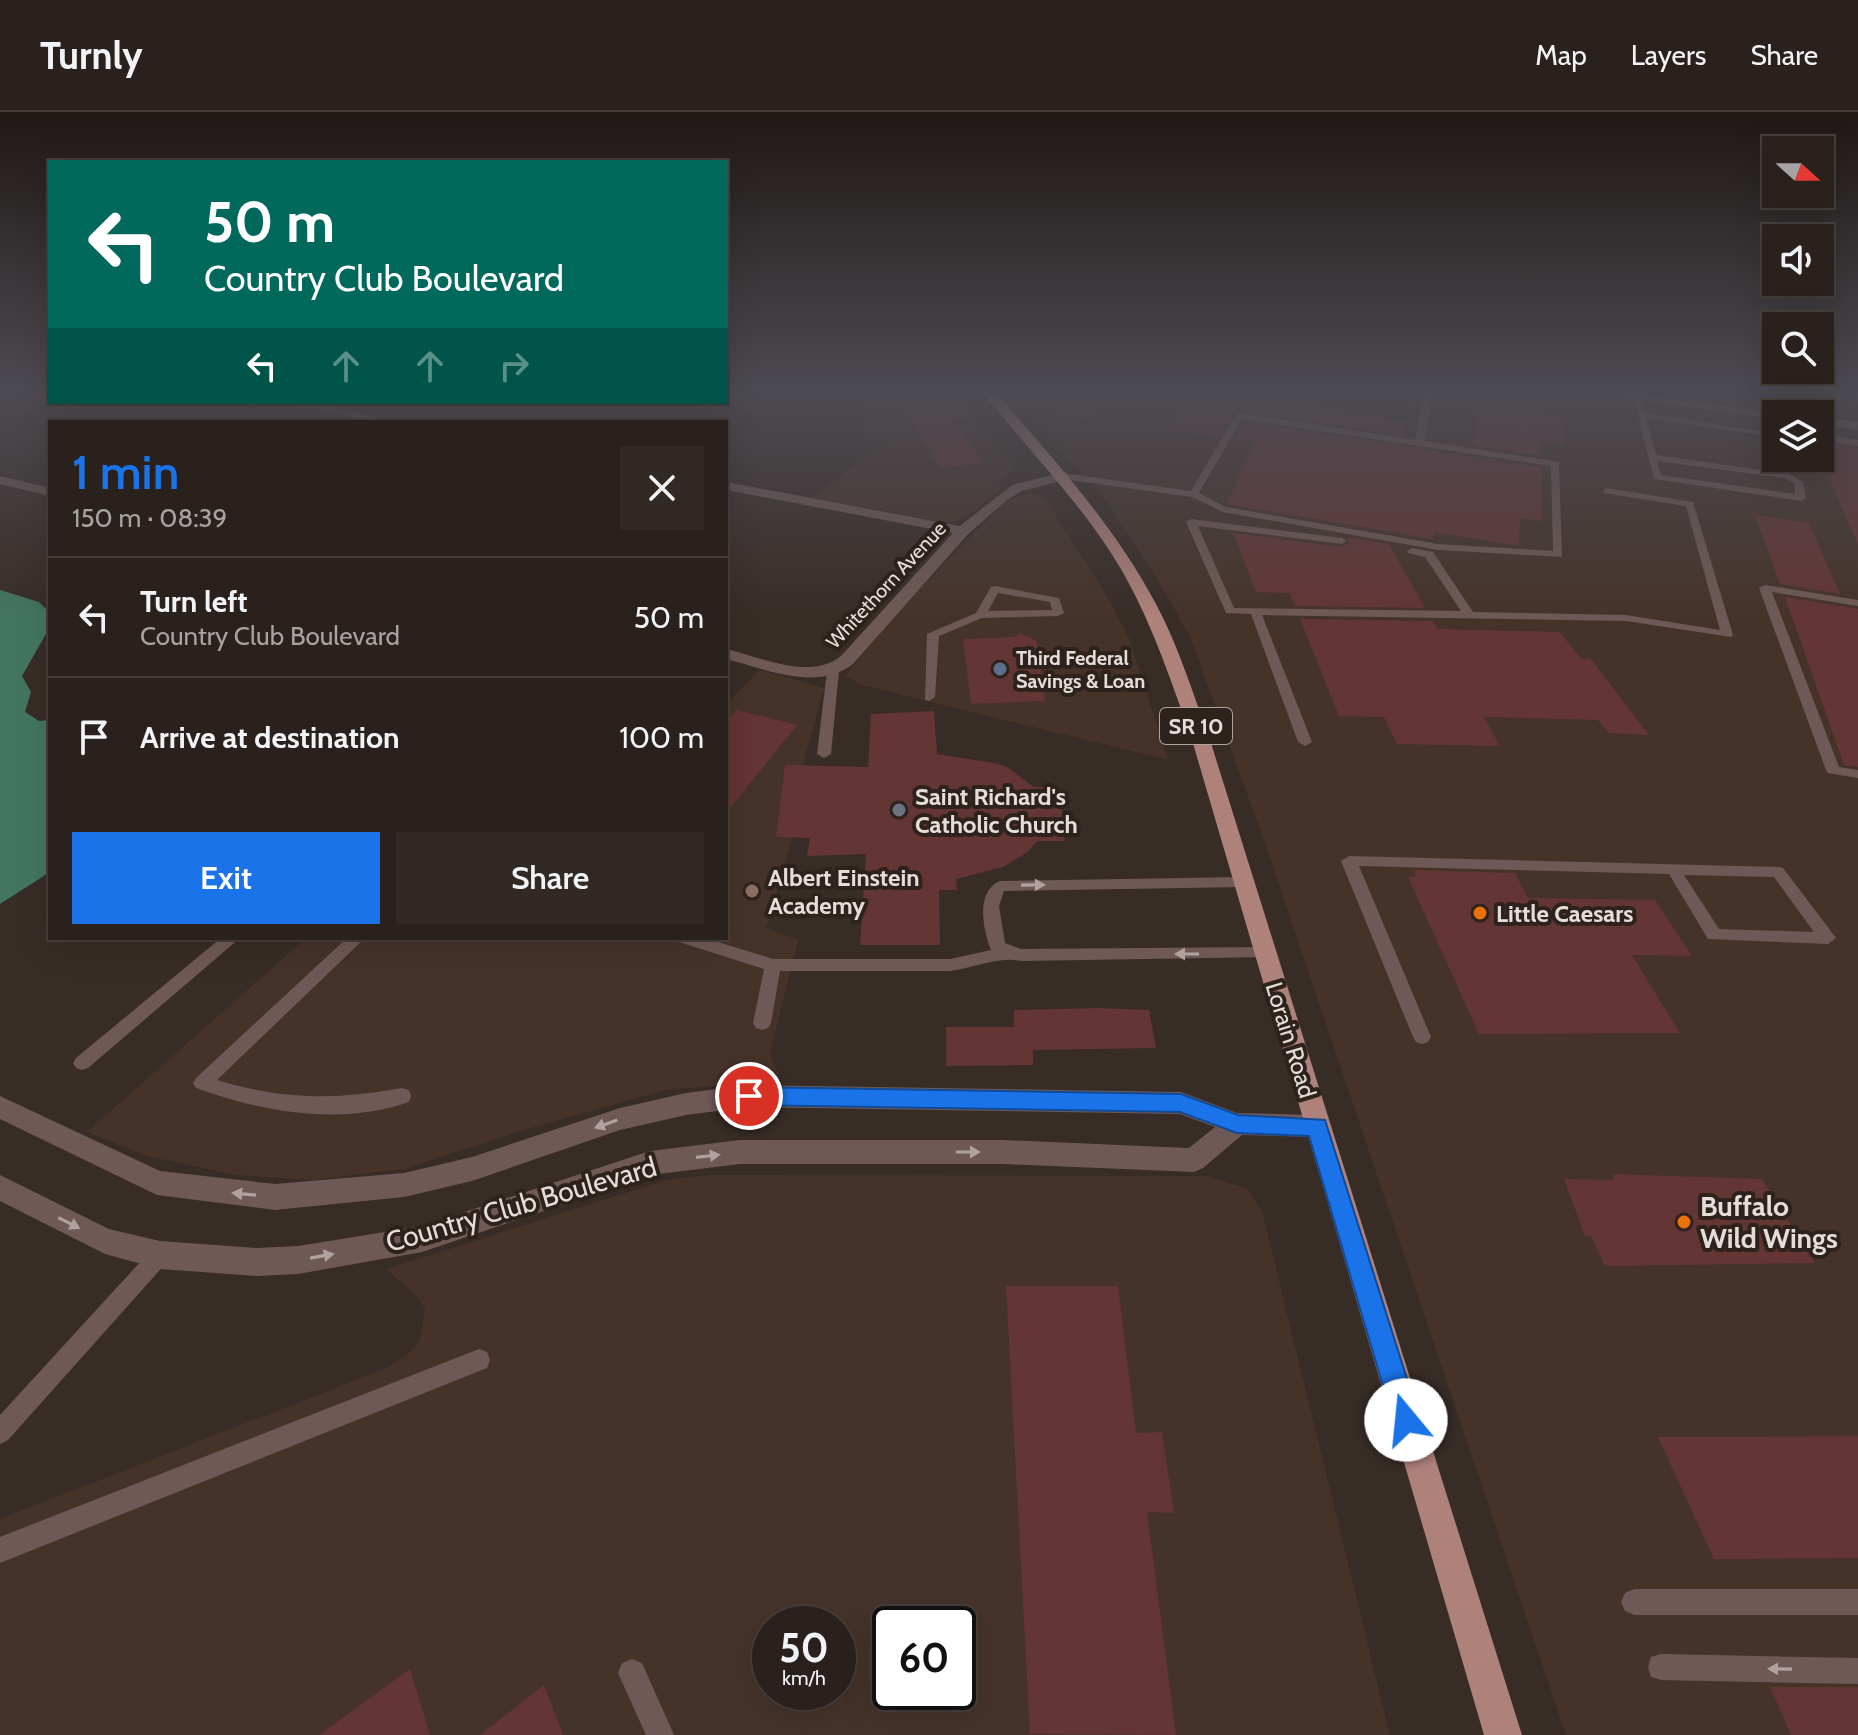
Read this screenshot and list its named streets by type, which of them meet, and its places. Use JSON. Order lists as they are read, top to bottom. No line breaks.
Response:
{"streets":{"main road":["SR 10","Lorain Road"],"street":["Whitethorn Avenue","Country Club Boulevard"]},"crossings":[["Whitethorn Avenue","Lorain Road"],["Lorain Road","Country Club Boulevard"]],"places":["Third Federal Savings & Loan","Saint Richard's Catholic Church","Albert Einstein Academy","Little Caesars","Buffalo Wild Wings"],"north":"right","page":{"header":"Turnly","nav":["Map","Layers","Share"],"turn":["50 m","Country Club Boulevard"],"heading":["1 min","150 m · 08:39"],"list":[{"name":"Turn left","note":"Country Club Boulevard","value":"50 m"},{"name":"Arrive at destination","value":"100 m"}],"buttons":["Exit","Share"],"speed":"50 km/h","limit":"60"}}
